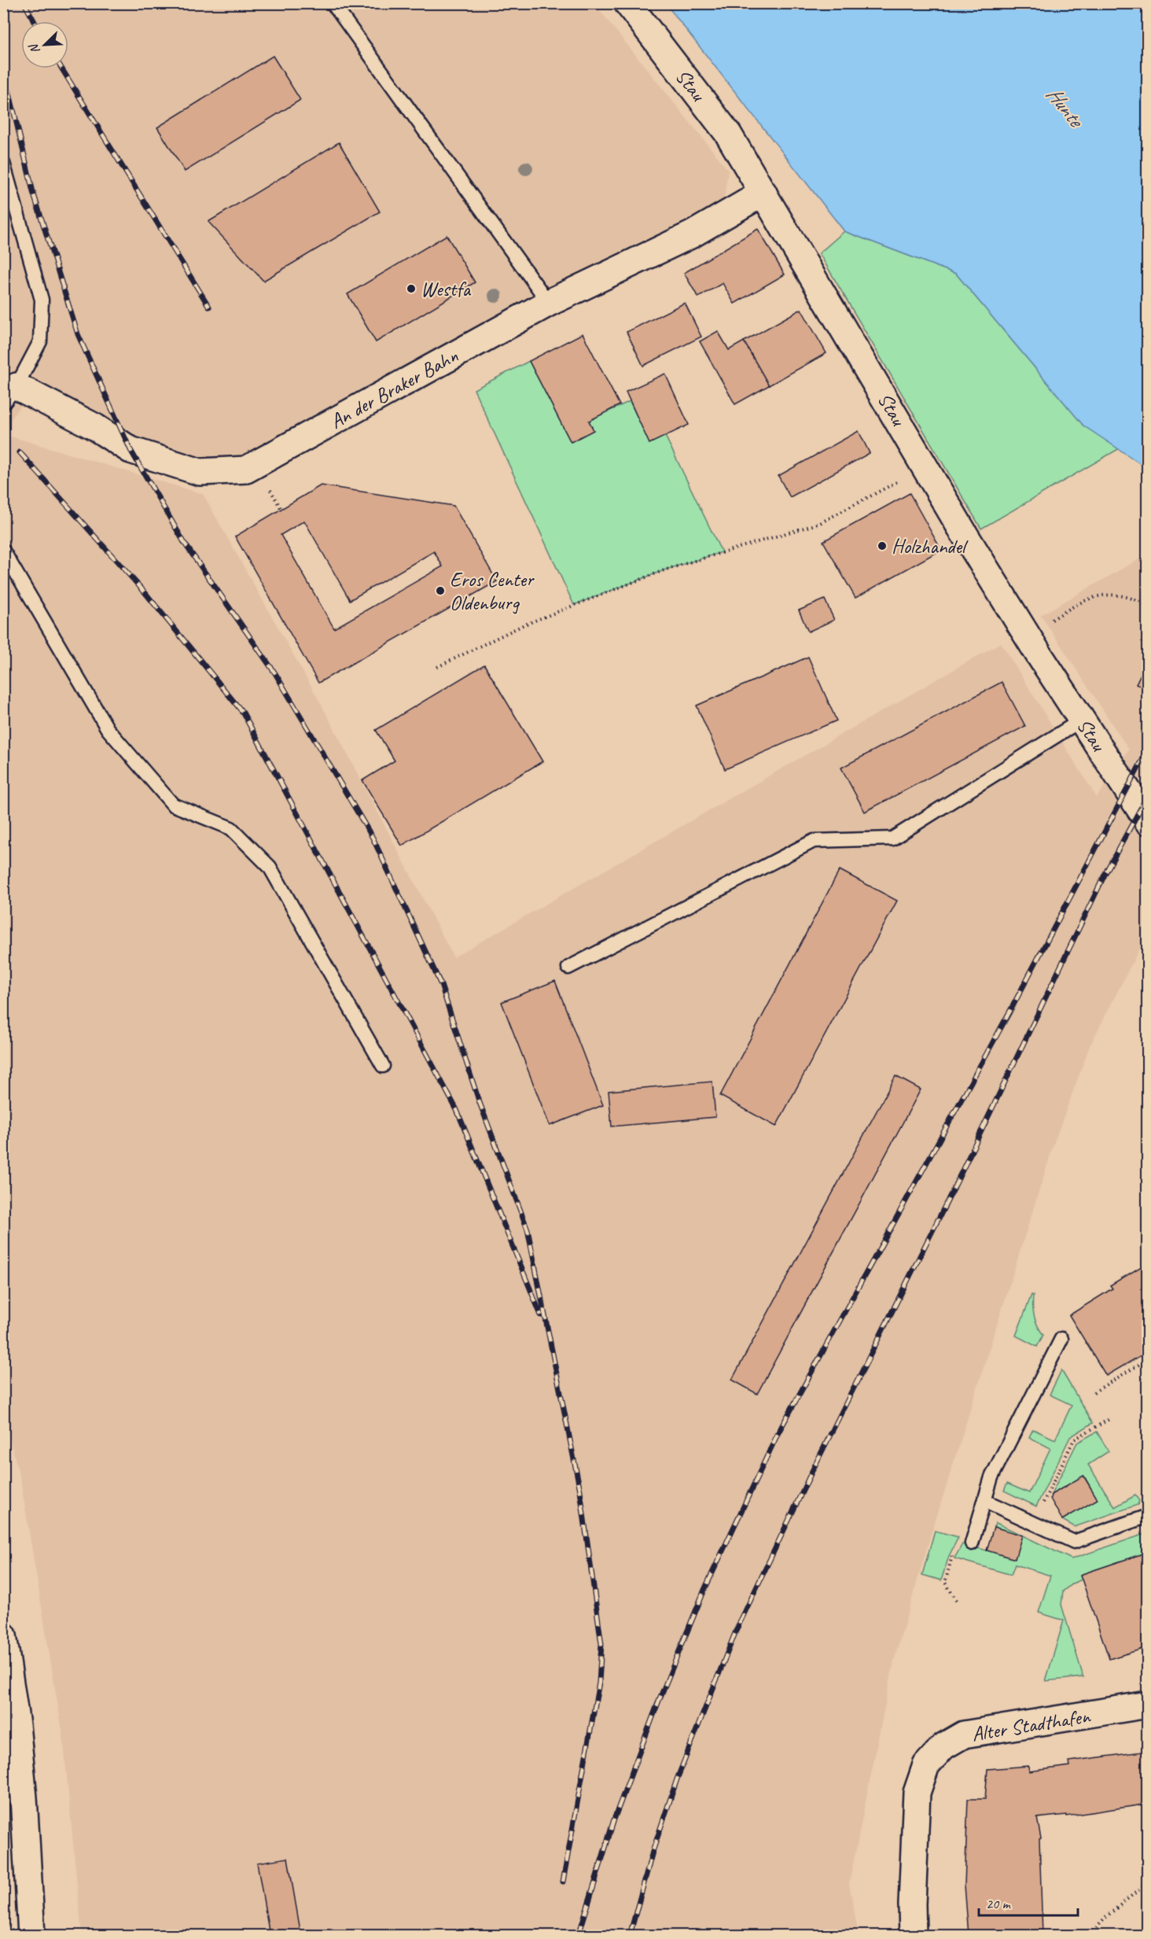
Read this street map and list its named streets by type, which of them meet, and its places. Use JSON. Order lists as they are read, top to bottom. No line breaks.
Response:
{"streets":{"street":["Stau","An der Braker Bahn","Alter Stadthafen"]},"crossings":[["Stau","An der Braker Bahn"]],"water":["Hunte"],"places":["Westfa","Holzhandel","Eros Center Oldenburg"],"scale_bar":"20 m","north":"bottom left"}
